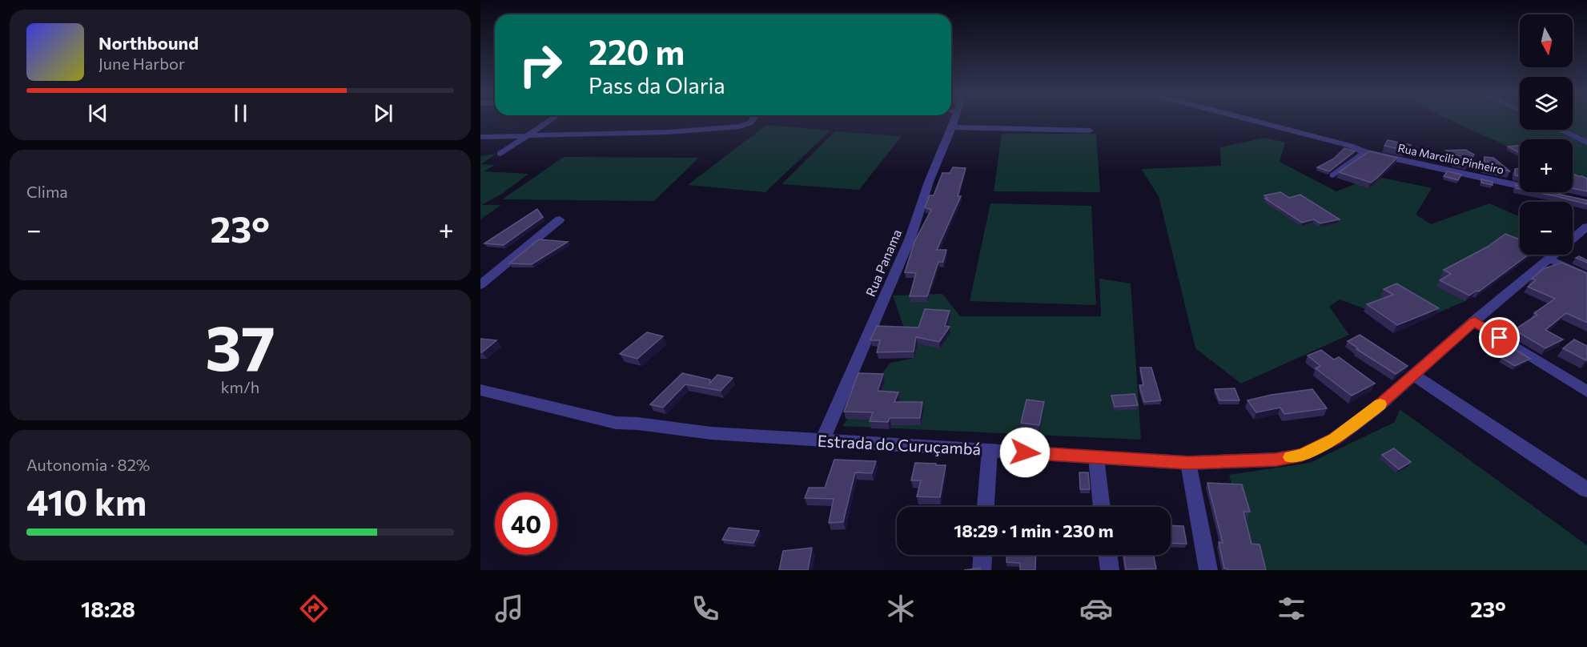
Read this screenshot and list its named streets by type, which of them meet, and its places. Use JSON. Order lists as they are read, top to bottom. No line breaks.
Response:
{"streets":{"street":["Rua Marcilio Pinheiro","Rua Panama","Estrada do Curuçambá"]},"crossings":[["Rua Panama","Estrada do Curuçambá"]],"north":"bottom","page":{"map_buttons":["+","−"],"turn":["220 m","Pass da Olaria"],"song":["Northbound","June Harbor"],"tile":["Clima",["37","km/h"],["Autonomia · 82%","410 km"]],"heat":["−","23°","+"],"limit":"40","trip":"18:29 · 1 min · 230 m","tabs":["18:28","23°"]}}
